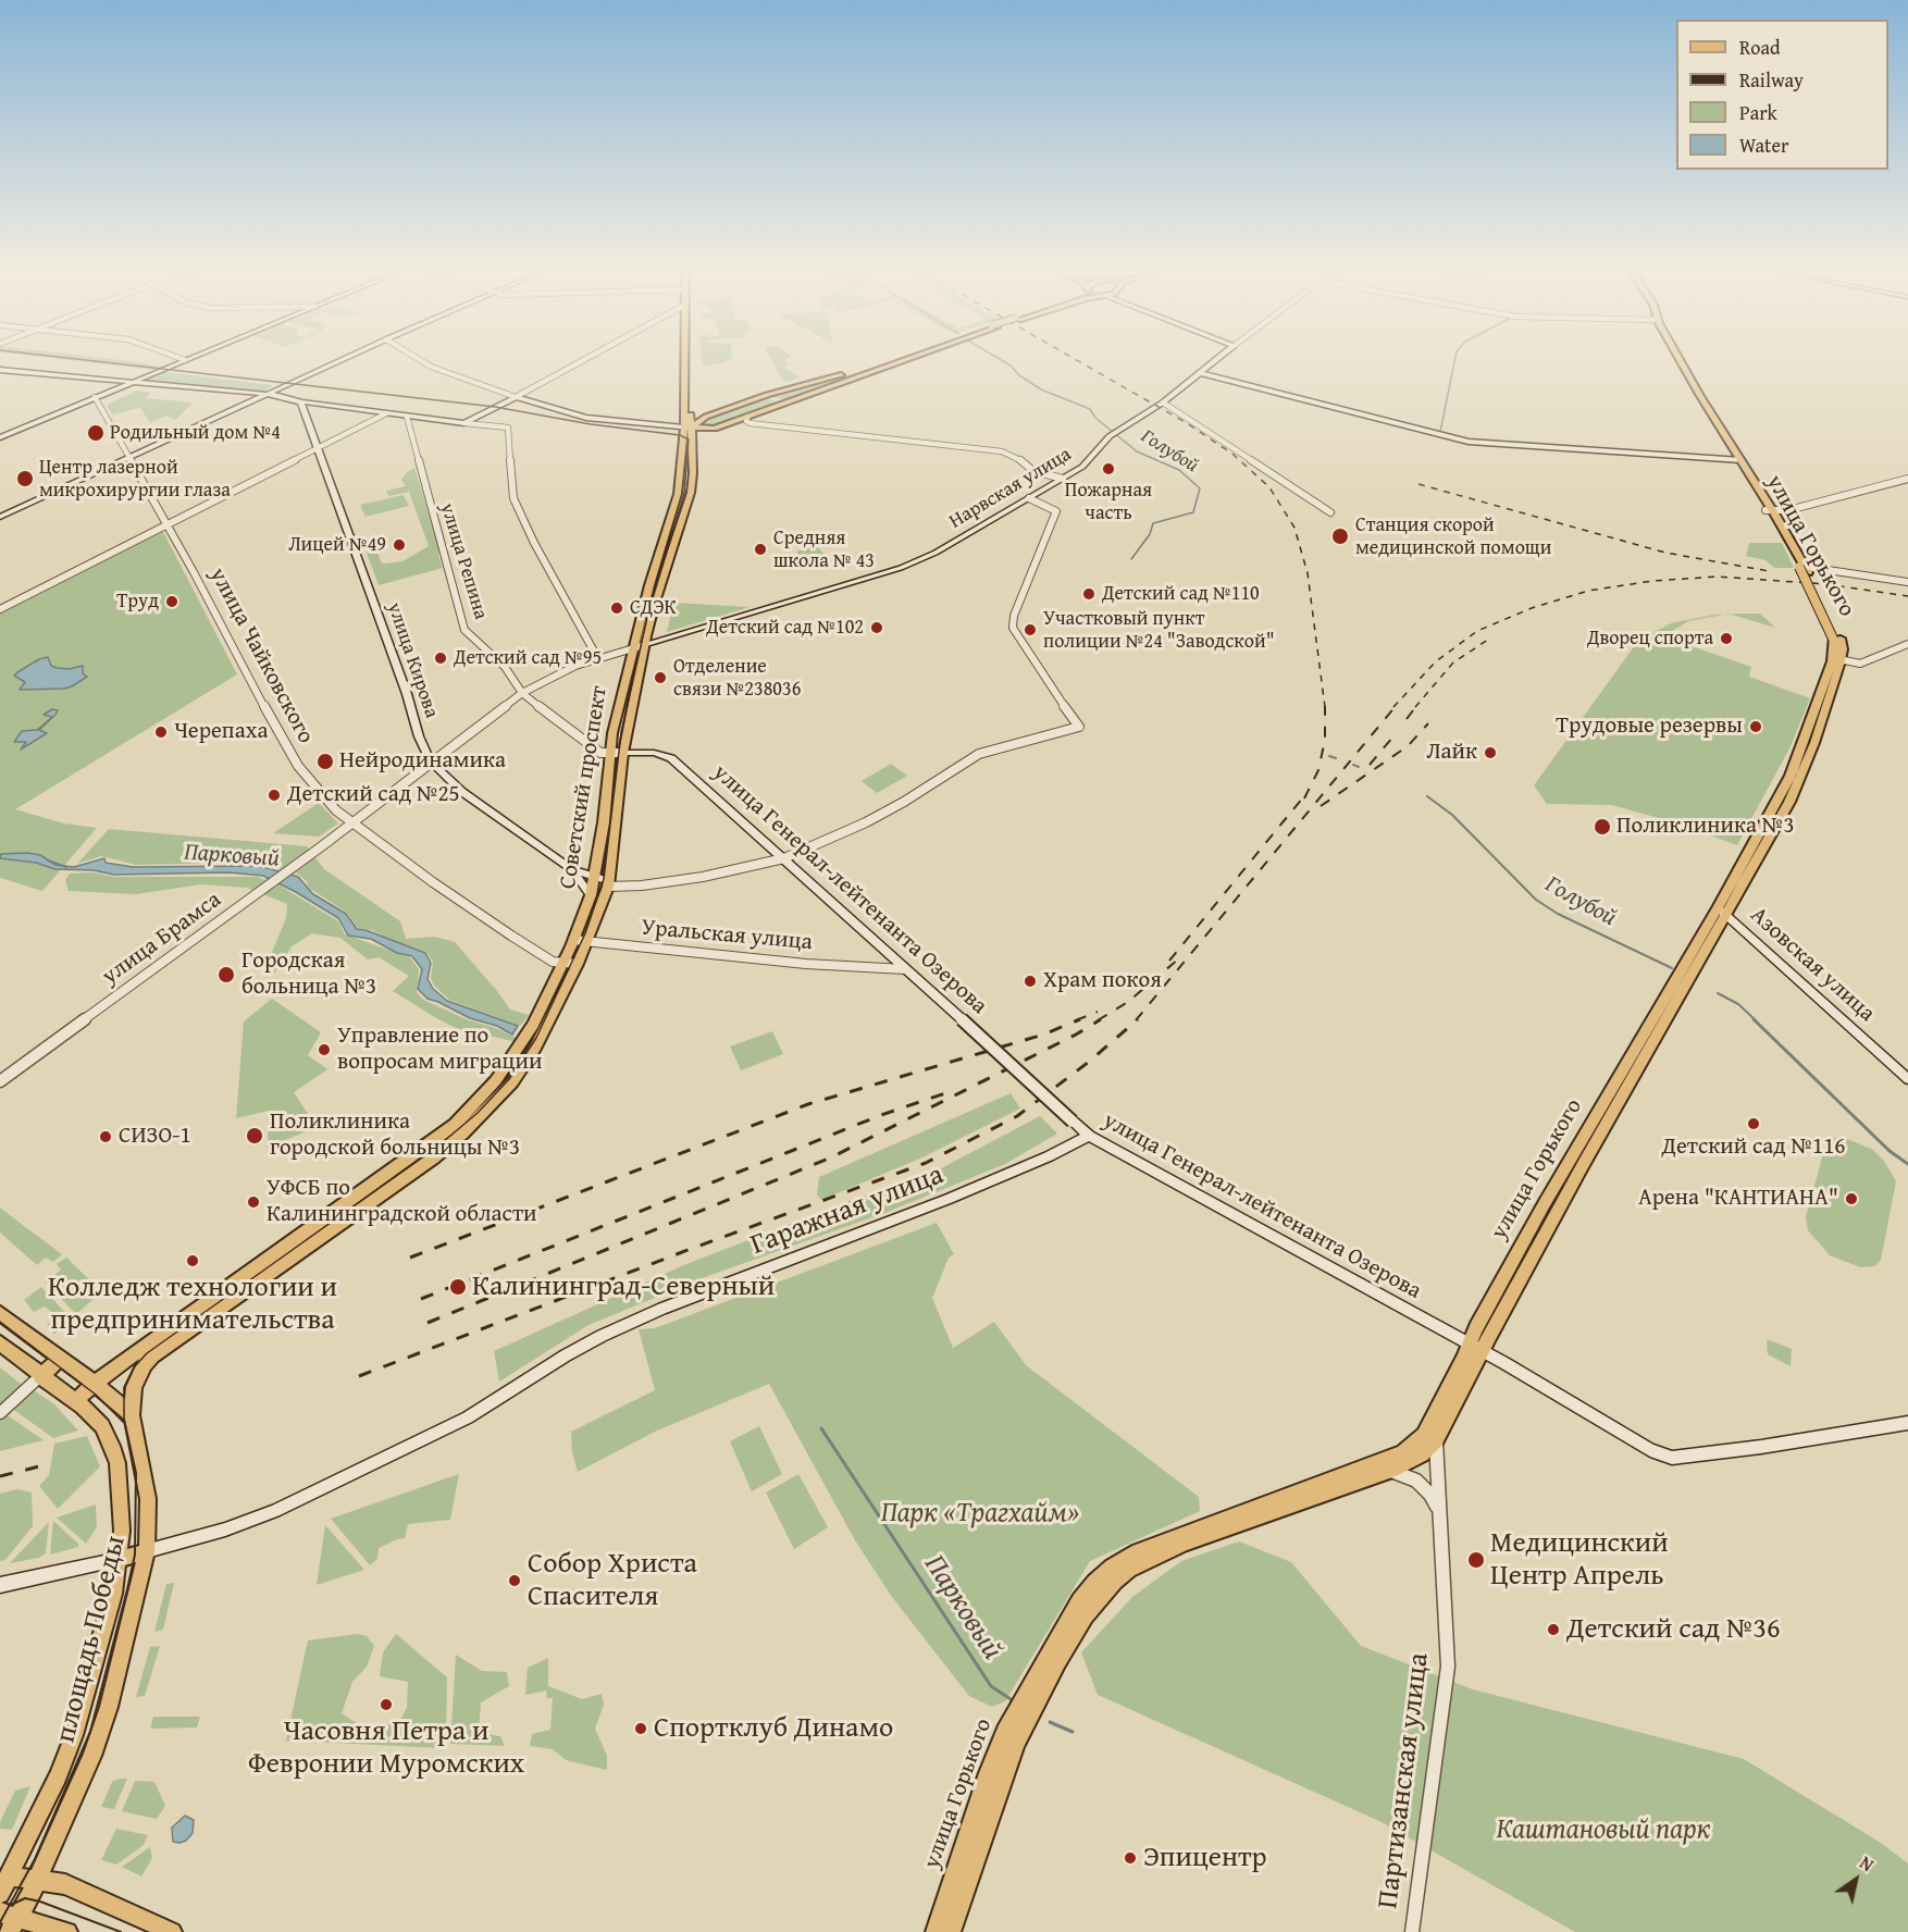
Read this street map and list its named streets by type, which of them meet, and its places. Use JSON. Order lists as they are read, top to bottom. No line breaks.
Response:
{"streets":{"main road":["Нарвская улица","улица Горького","улица Кирова","Советский проспект","улица Генерал-лейтенанта Озерова","Азовская улица","Гаражная улица","площадь Победы"],"street":["улица Репина","улица Чайковского","Уральская улица","улица Брамса","Партизанская улица"]},"crossings":[["Нарвская улица","Советский проспект"],["Нарвская улица","улица Брамса"],["улица Горького","улица Генерал-лейтенанта Озерова"],["улица Горького","Азовская улица"],["улица Горького","Партизанская улица"],["улица Репина","Советский проспект"],["улица Репина","улица Генерал-лейтенанта Озерова"],["улица Репина","улица Брамса"],["улица Чайковского","Советский проспект"],["улица Чайковского","улица Брамса"],["улица Кирова","Советский проспект"],["улица Кирова","улица Брамса"],["Советский проспект","улица Генерал-лейтенанта Озерова"],["Советский проспект","Уральская улица"],["Советский проспект","улица Брамса"],["Советский проспект","площадь Победы"],["улица Генерал-лейтенанта Озерова","Уральская улица"],["улица Генерал-лейтенанта Озерова","Гаражная улица"],["Гаражная улица","площадь Победы"]],"water":["Голубой","Парковый"],"parks":["Парк «Трагхайм»","Каштановый парк"],"places":["Родильный дом №4","Пожарная часть","Центр лазерной микрохирургии глаза","Станция скорой медицинской помощи","Лицей №49","Средняя школа № 43","Детский сад №110","Труд","СДЭК","Детский сад №102","Участковый пункт полиции №24 \"Заводской\"","Дворец спорта","Детский сад №95","Отделение связи №238036","Трудовые резервы","Черепаха","Лайк","Нейродинамика","Детский сад №25","Поликлиника №3","Городская больница №3","Храм покоя","Управление по вопросам миграции","Детский сад №116","Поликлиника городской больницы №3","СИЗО-1","Арена \"КАНТИАНА\"","УФСБ по Калининградской области","Колледж технологии и предпринимательства","Калининград-Северный","Медицинский Центр Апрель","Собор Христа Спасителя","Детский сад №36","Часовня Петра и Февронии Муромских","Спортклуб Динамо","Эпицентр"],"legend":["Road","Railway","Park","Water"],"north":"top right"}
